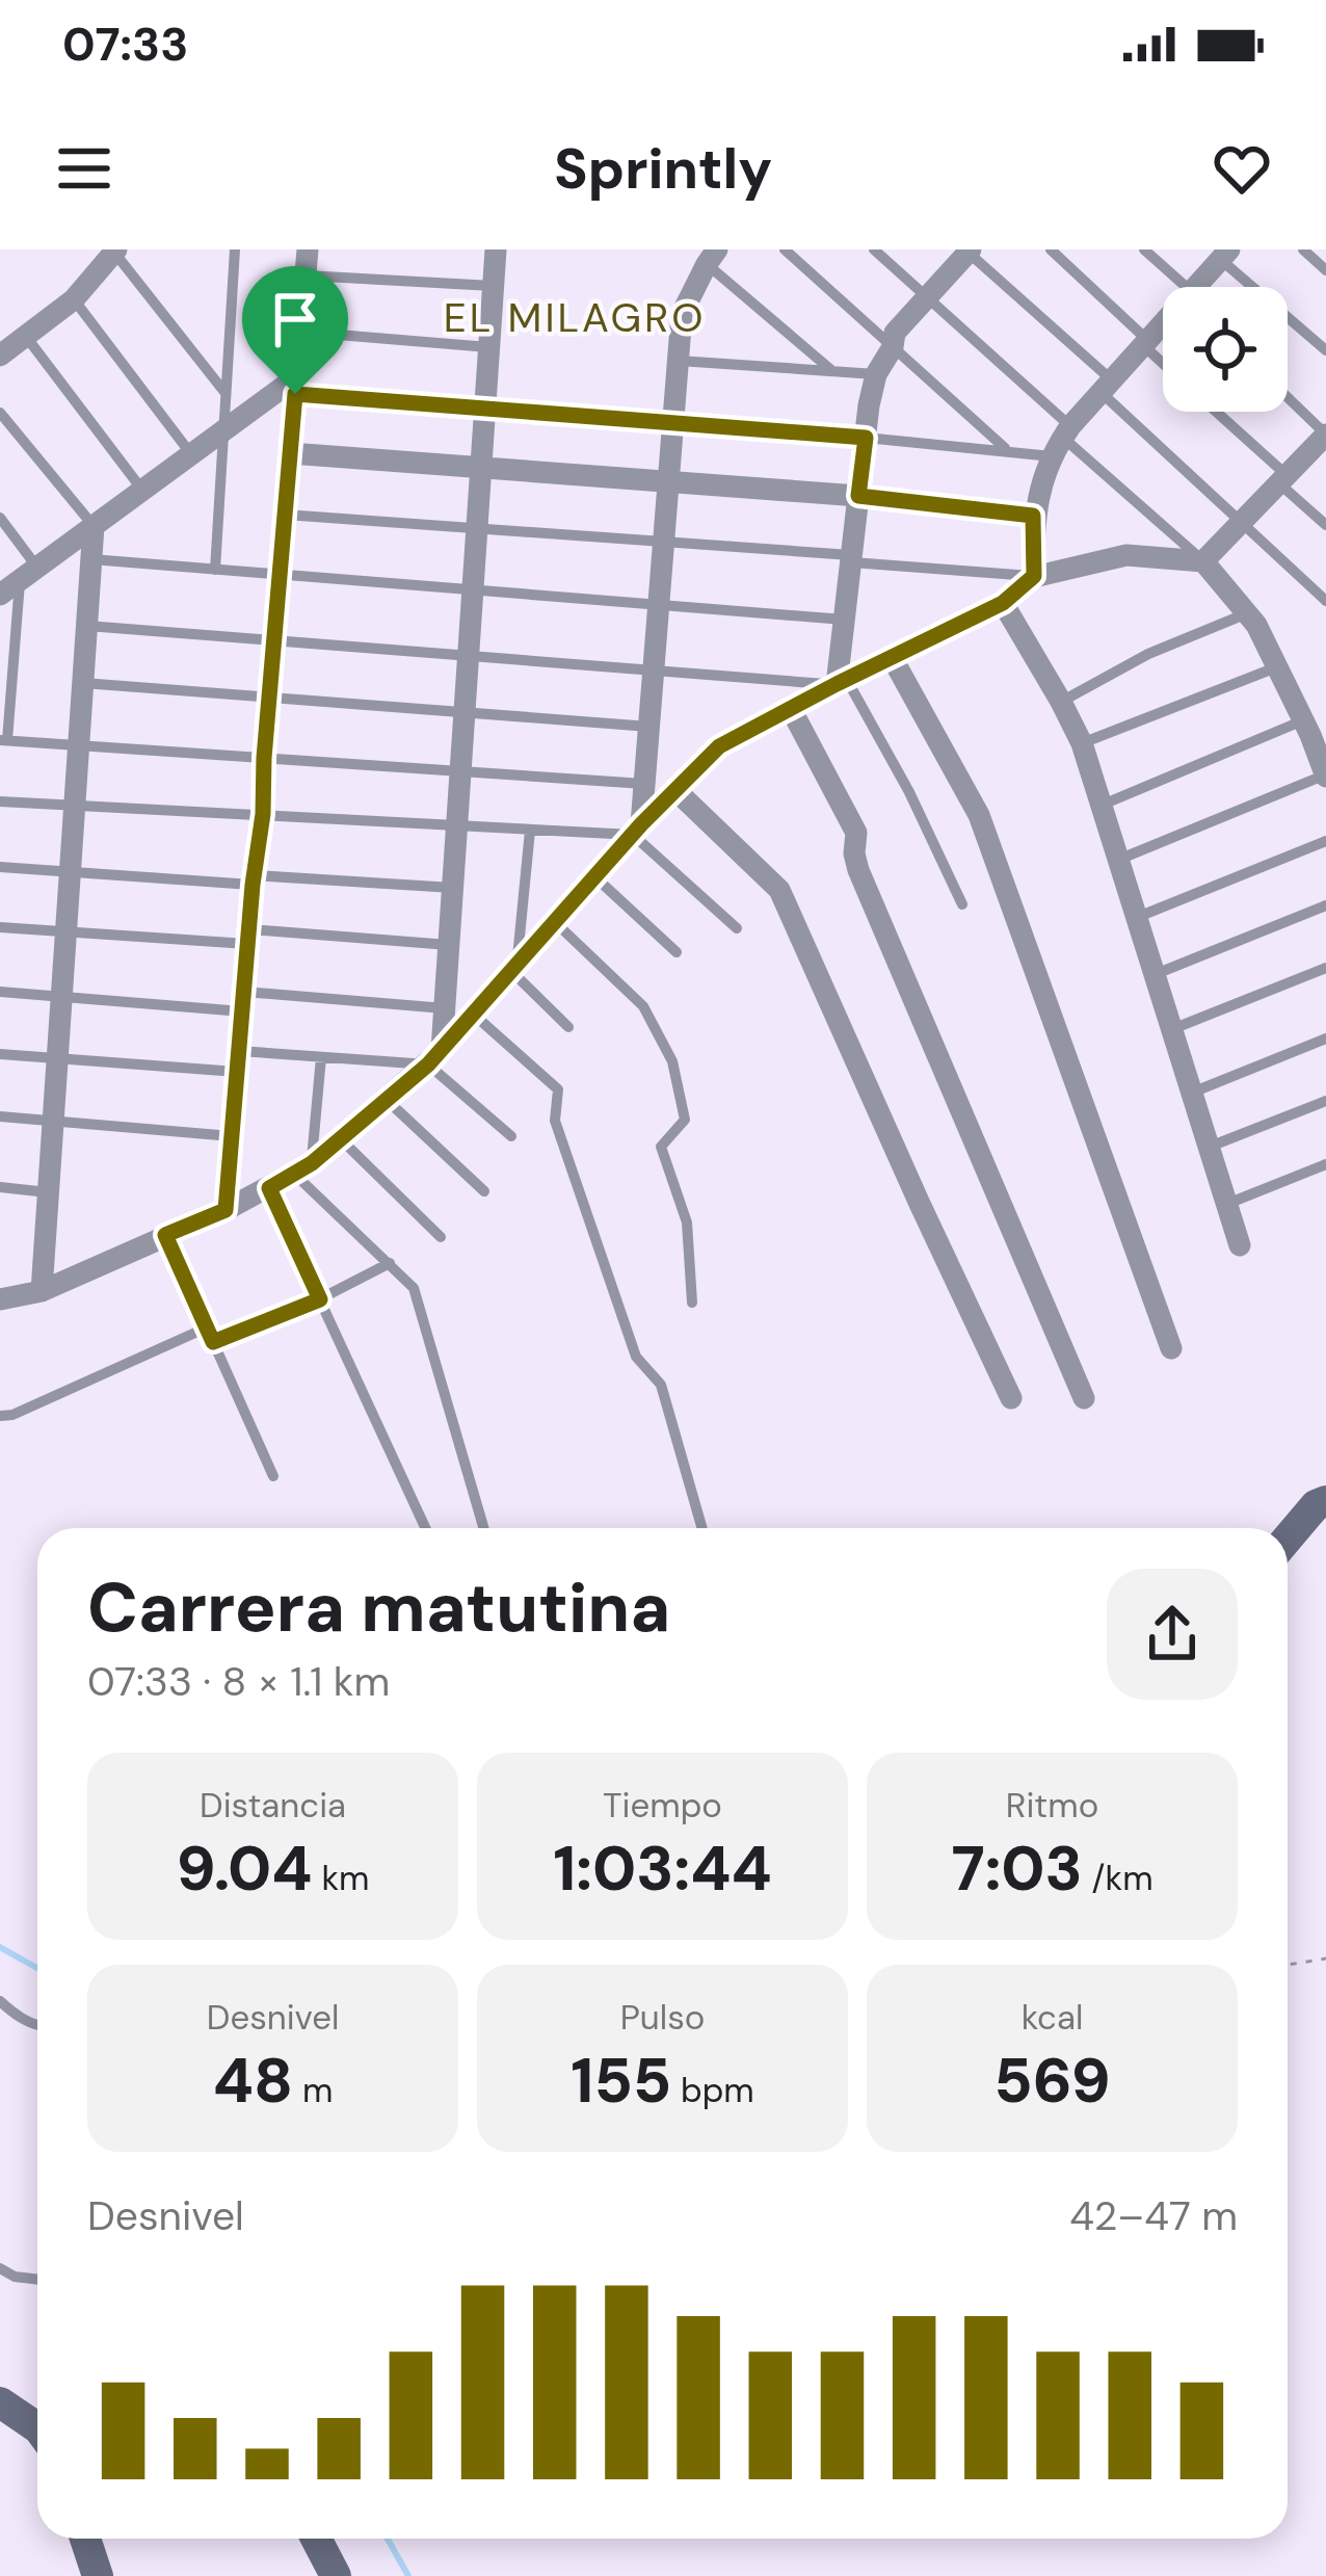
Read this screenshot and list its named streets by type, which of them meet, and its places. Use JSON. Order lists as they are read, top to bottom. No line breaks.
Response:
{"districts":["EL MILAGRO"],"page":{"status":"07:33","header":"Sprintly","heading":["Carrera matutina","07:33 · 8 × 1.1 km"],"stats":[["Distancia","9.04 km"],["Tiempo","1:03:44"],["Ritmo","7:03 /km"],["Desnivel","48 m"],["Pulso","155 bpm"],["kcal","569"]],"chart":["Desnivel","42–47 m"]}}
